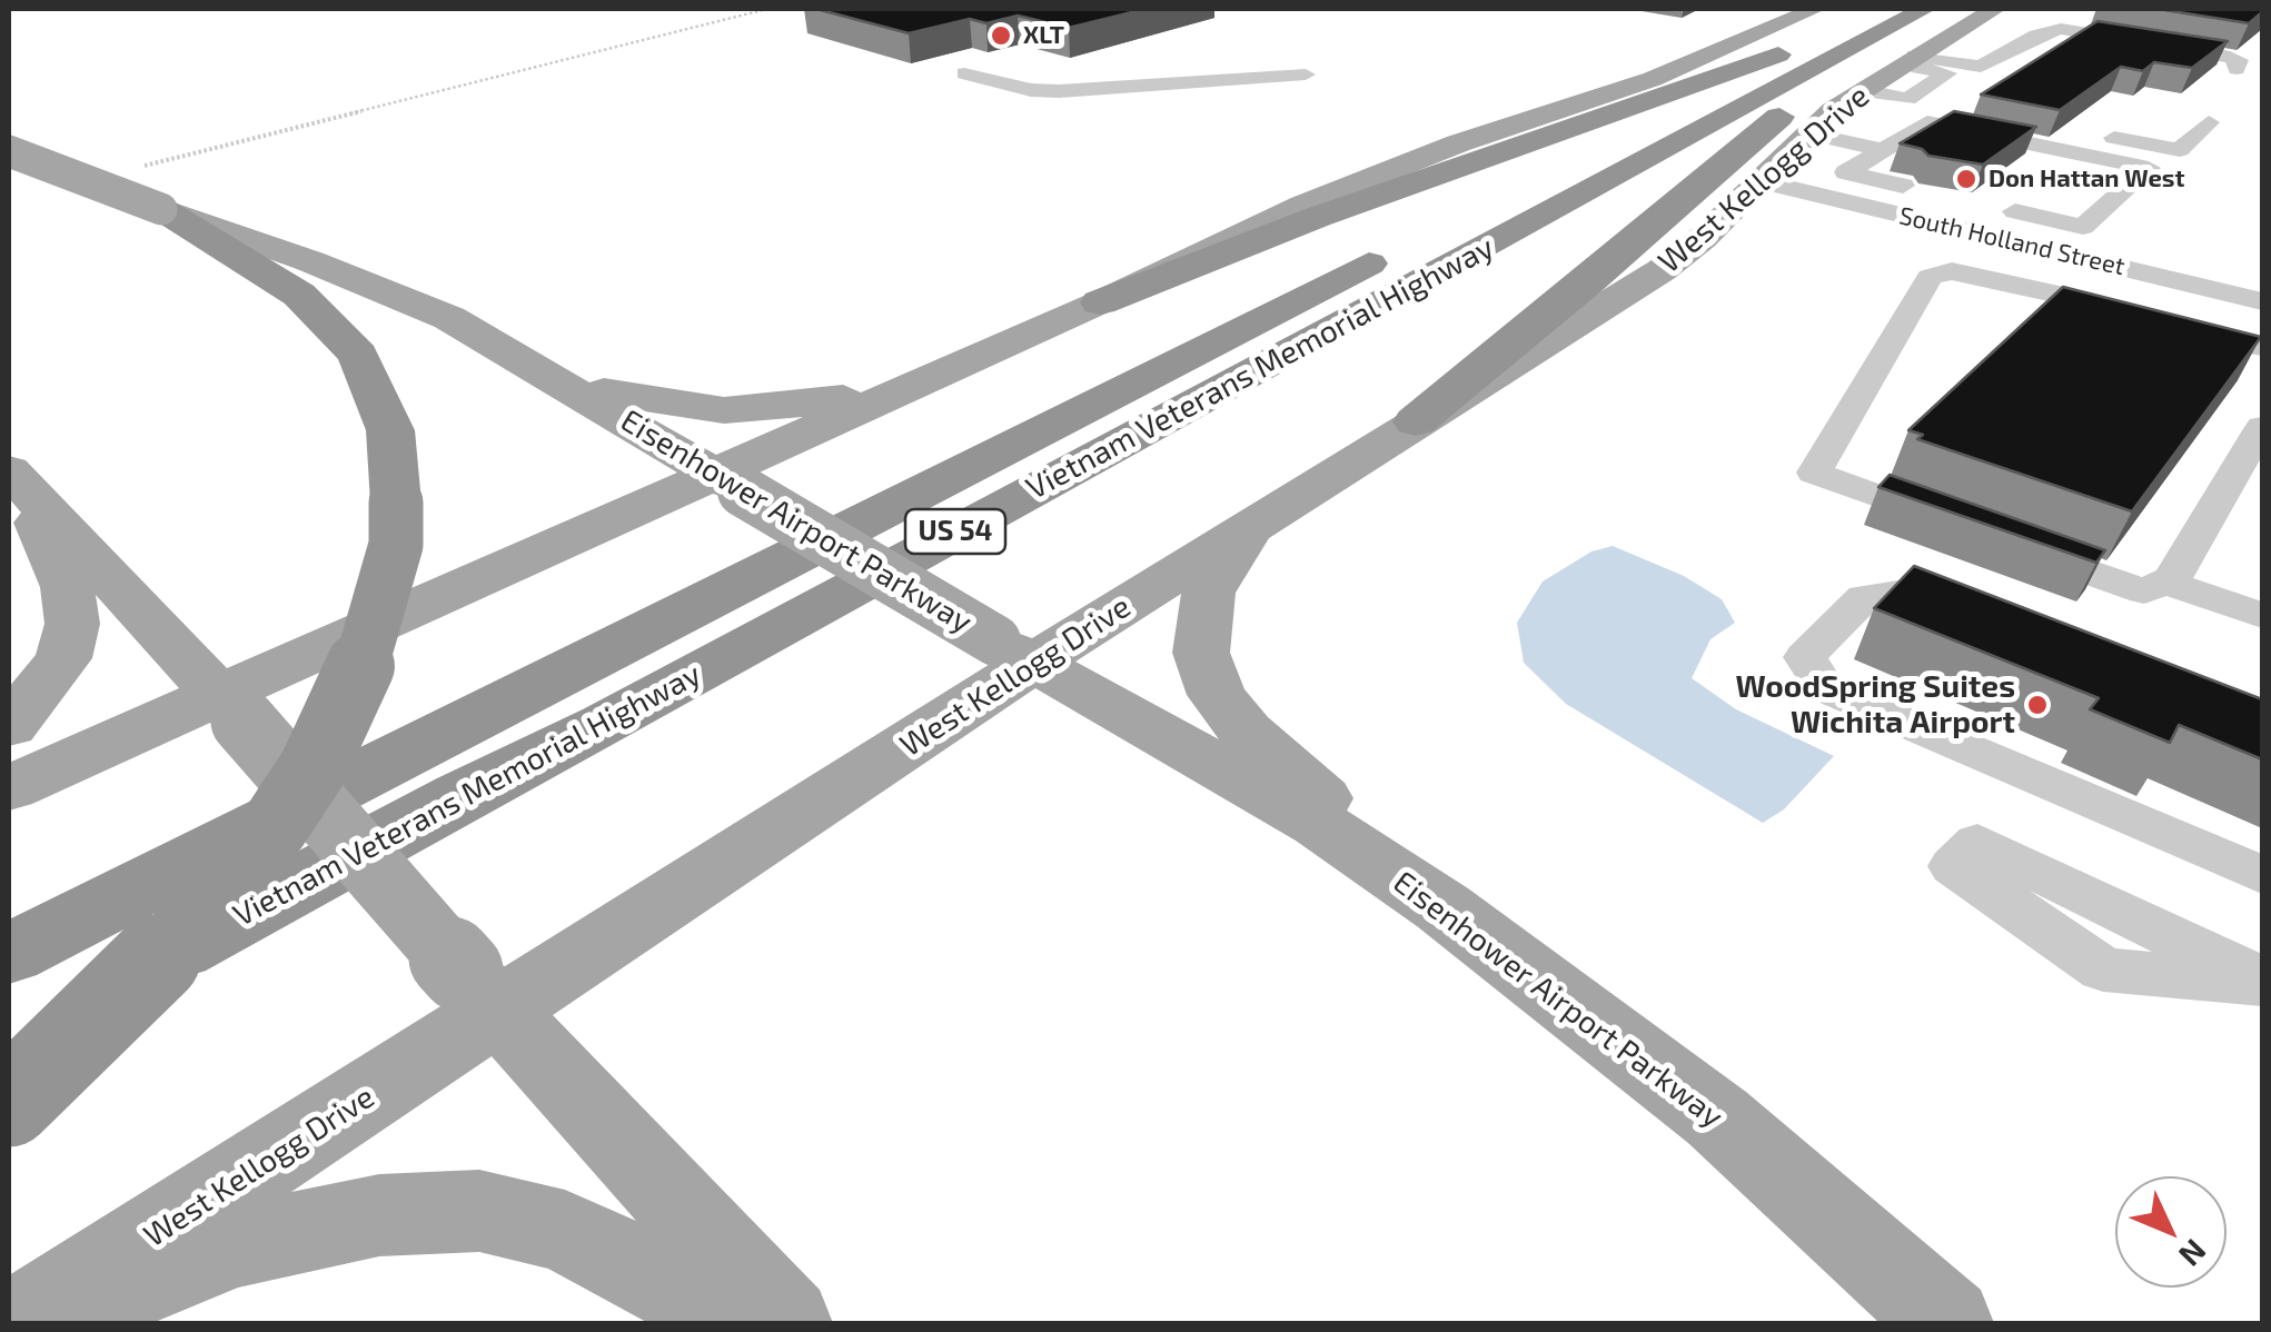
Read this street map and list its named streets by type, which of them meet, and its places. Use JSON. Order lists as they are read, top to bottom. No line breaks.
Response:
{"streets":{"highway":["Vietnam Veterans Memorial Highway","US 54"],"main road":["West Kellogg Drive","Eisenhower Airport Parkway"],"street":["South Holland Street"]},"crossings":[["West Kellogg Drive","South Holland Street"],["West Kellogg Drive","Vietnam Veterans Memorial Highway"],["West Kellogg Drive","Eisenhower Airport Parkway"]],"places":["XLT","Don Hattan West","WoodSpring Suites Wichita Airport"],"north":"bottom right"}
